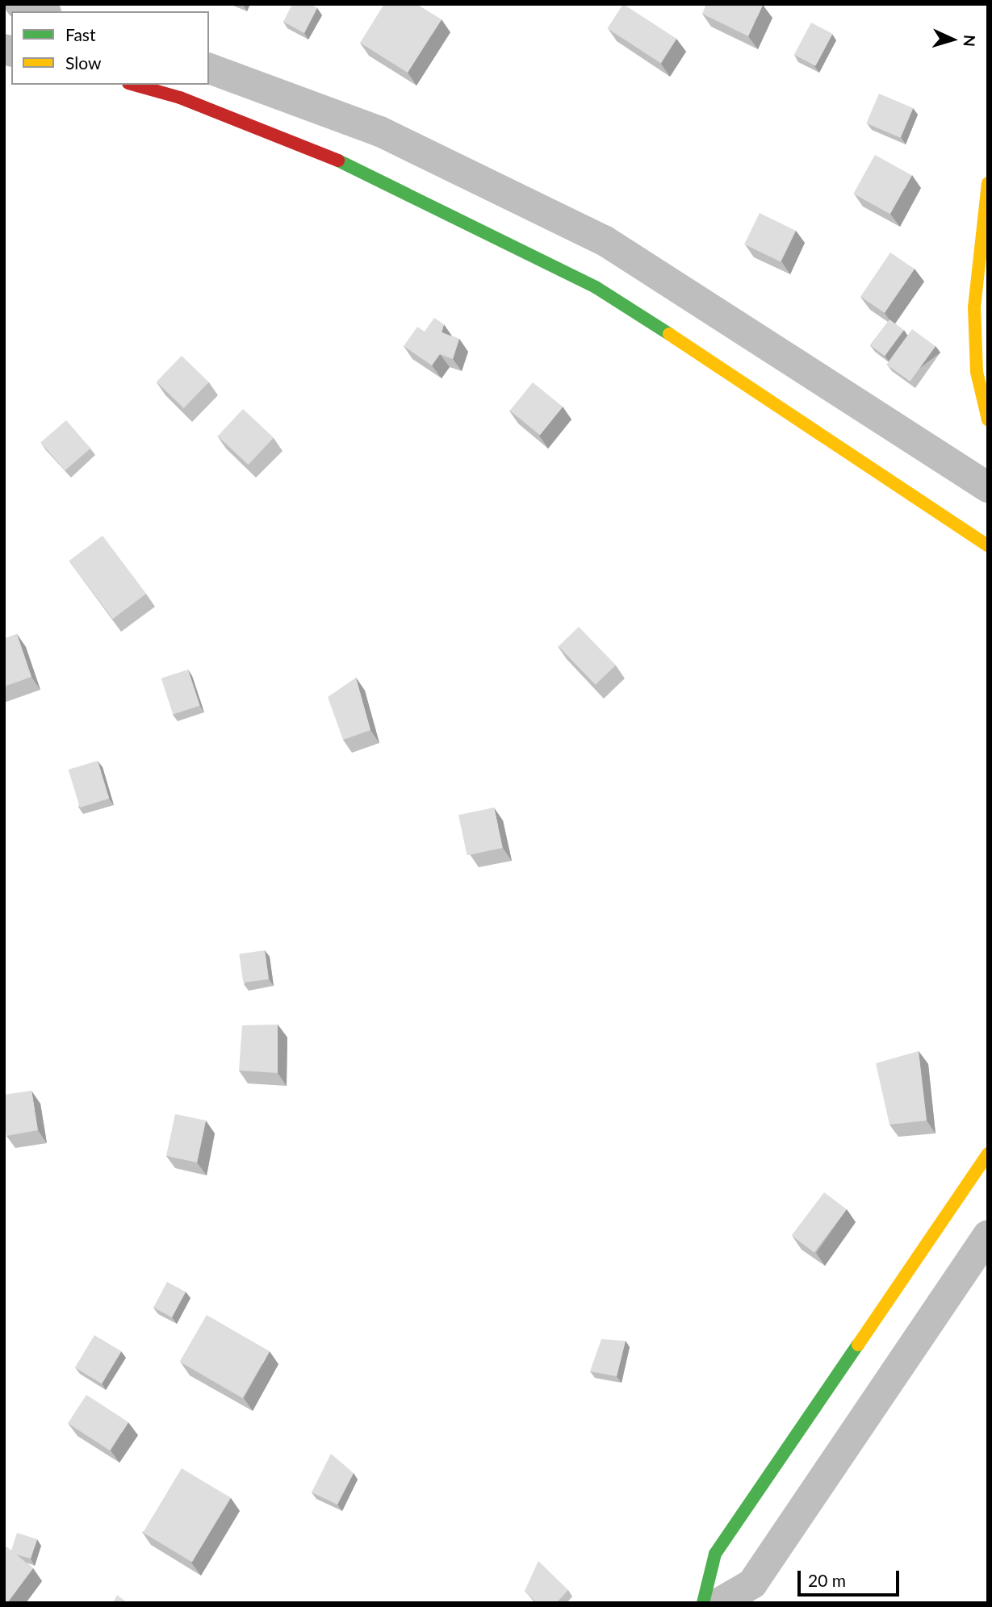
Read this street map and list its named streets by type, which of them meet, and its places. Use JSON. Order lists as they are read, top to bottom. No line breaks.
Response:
{"legend":["Fast","Slow"],"scale_bar":"20 m","north":"right"}
